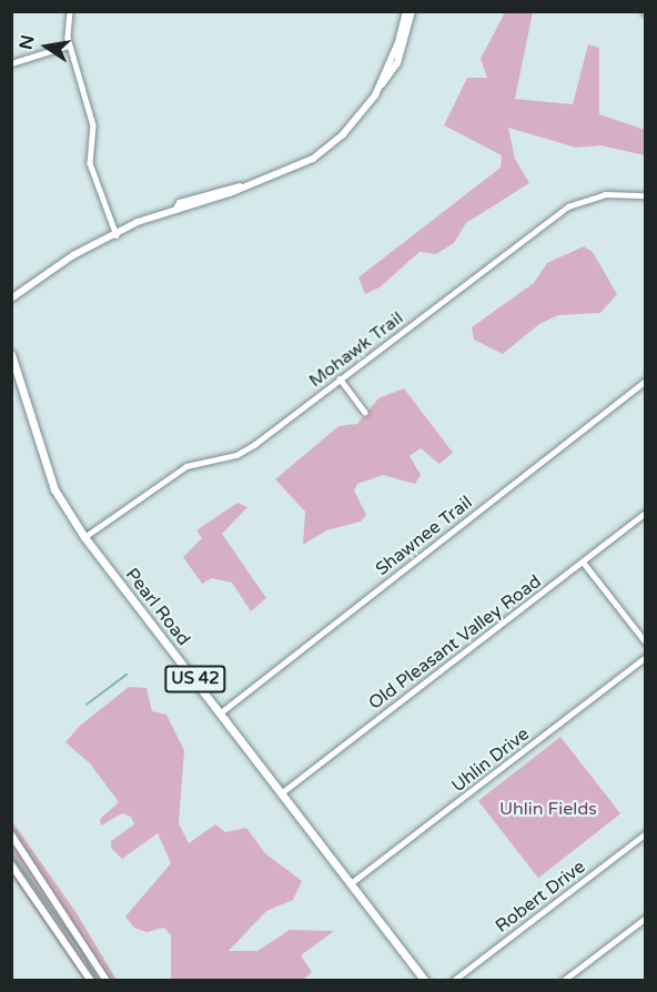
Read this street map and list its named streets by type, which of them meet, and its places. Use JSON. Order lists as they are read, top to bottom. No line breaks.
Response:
{"streets":{"main road":["Pearl Road","US 42"],"street":["Mohawk Trail","Shawnee Trail","Old Pleasant Valley Road","Uhlin Drive","Robert Drive"]},"crossings":[["Mohawk Trail","Pearl Road"],["Shawnee Trail","Pearl Road"],["Pearl Road","Old Pleasant Valley Road"],["Pearl Road","Uhlin Drive"]],"parks":["Uhlin Fields"],"north":"left"}
